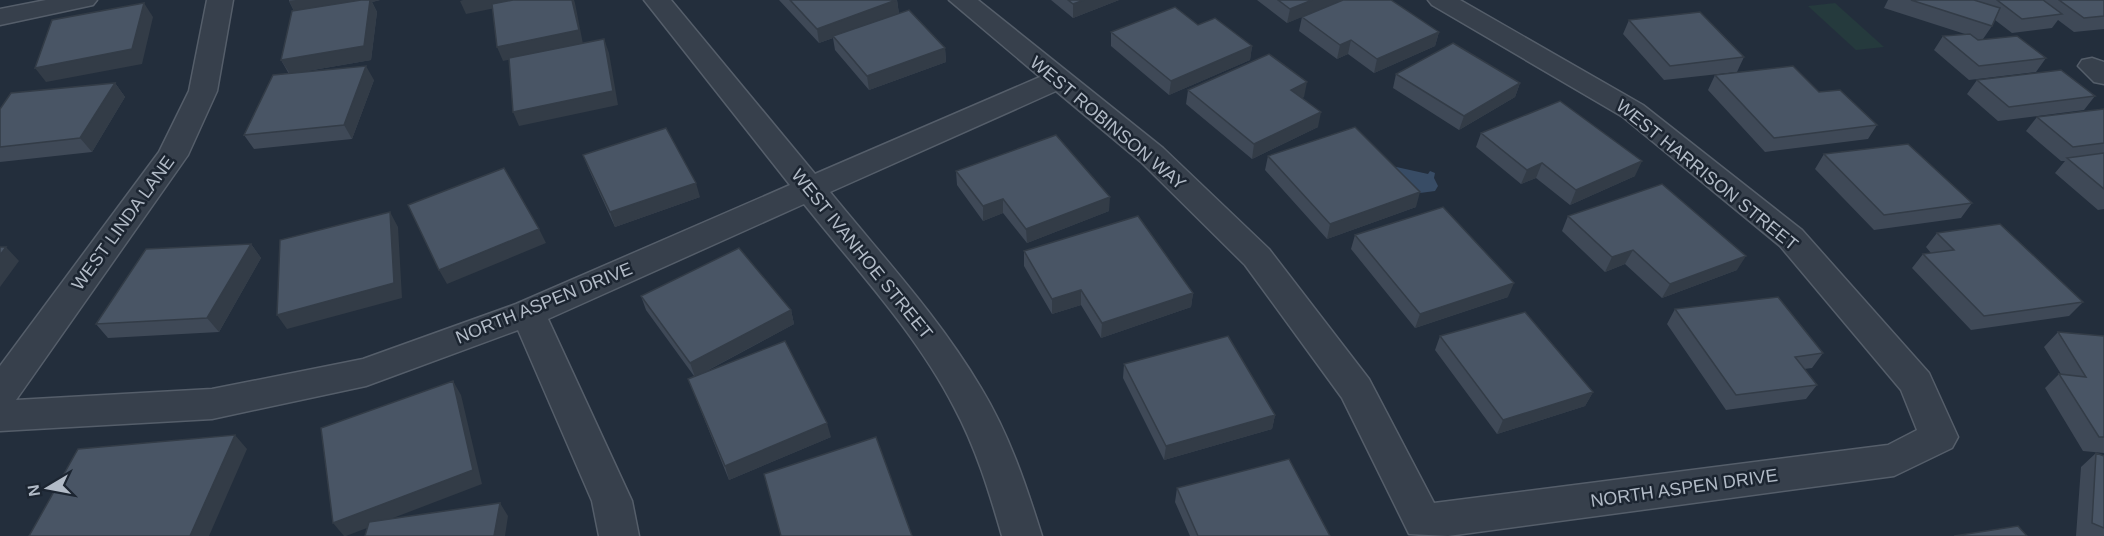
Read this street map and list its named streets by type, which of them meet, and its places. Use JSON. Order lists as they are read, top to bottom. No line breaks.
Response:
{"streets":{"street":["WEST ROBINSON WAY","WEST HARRISON STREET","WEST LINDA LANE","WEST IVANHOE STREET","NORTH ASPEN DRIVE"]},"crossings":[["WEST ROBINSON WAY","NORTH ASPEN DRIVE"],["WEST HARRISON STREET","NORTH ASPEN DRIVE"],["WEST IVANHOE STREET","NORTH ASPEN DRIVE"]],"north":"left"}
